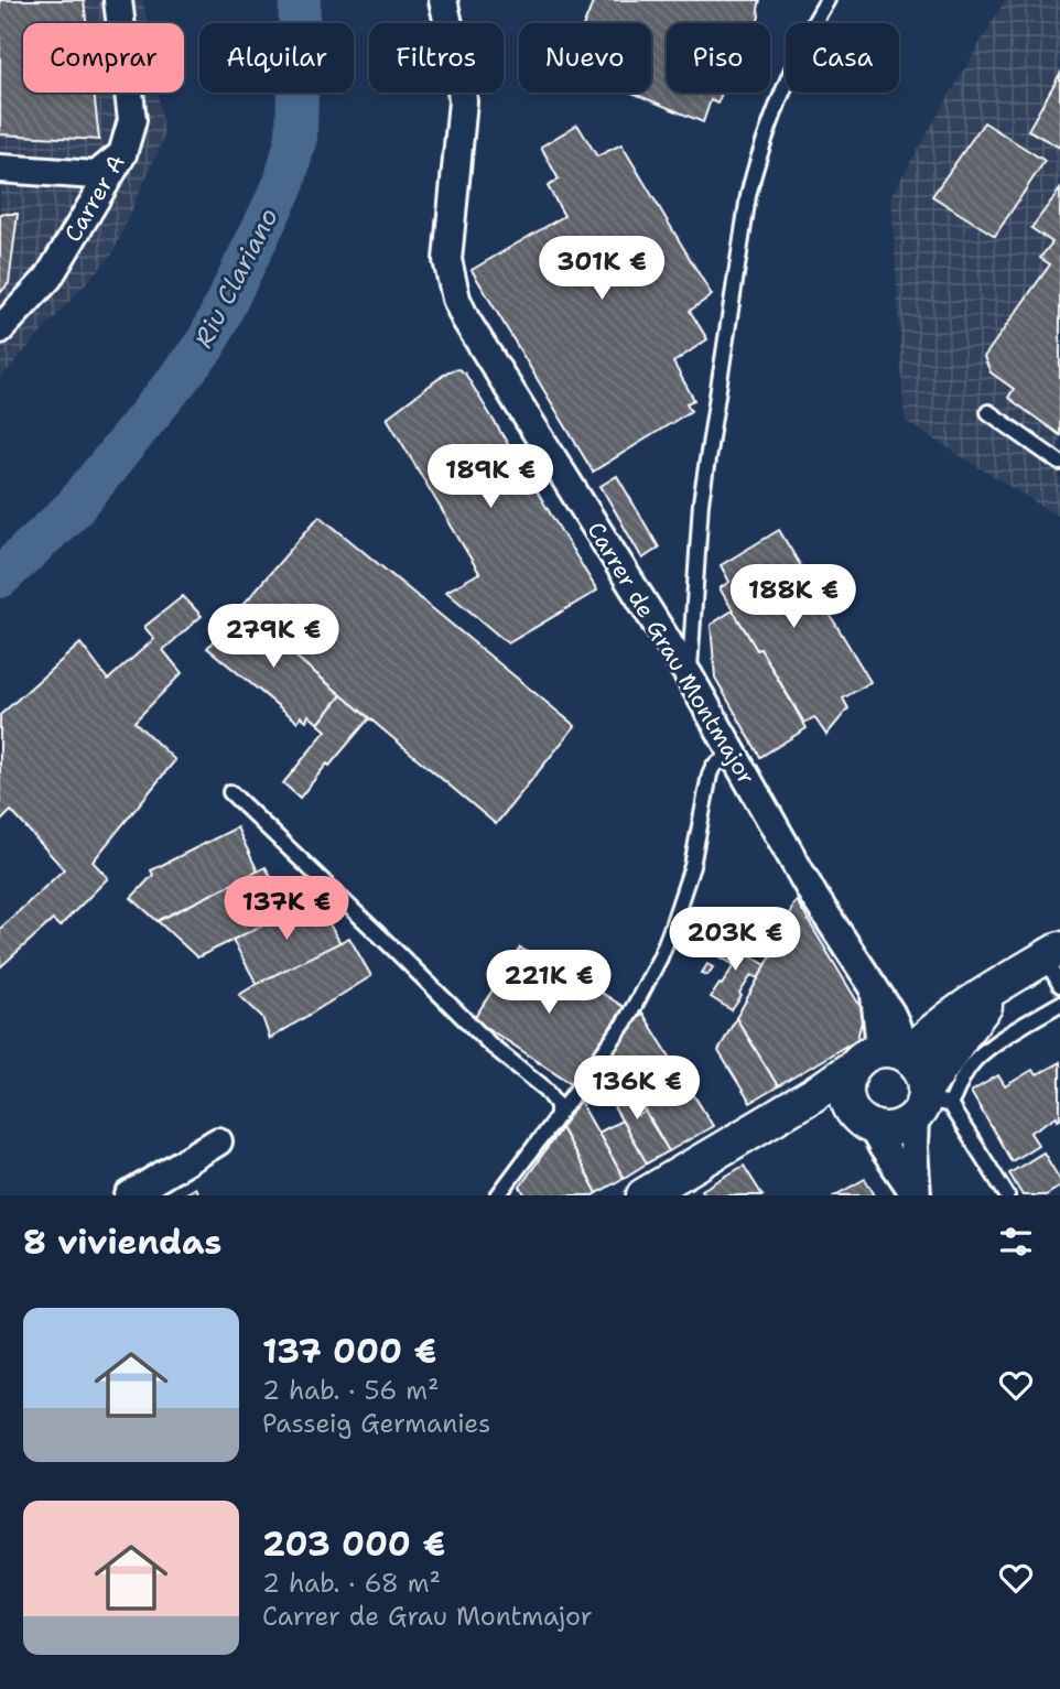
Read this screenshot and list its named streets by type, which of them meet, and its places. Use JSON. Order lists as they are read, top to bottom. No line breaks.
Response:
{"streets":{"street":["Carrer A","Carrer de Grau Montmajor"]},"water":["Riu Clariano"],"page":{"chip":["Comprar","Alquilar","Filtros","Nuevo","Piso","Casa"],"price":["301K €","189K €","188K €","279K €","137K €","203K €","221K €","136K €"],"heading":"8 viviendas","list":[{"name":"137 000 €","note":"2 hab. · 56 m² · Passeig Germanies"},{"name":"203 000 €","note":"2 hab. · 68 m² · Carrer de Grau Montmajor"}]}}
